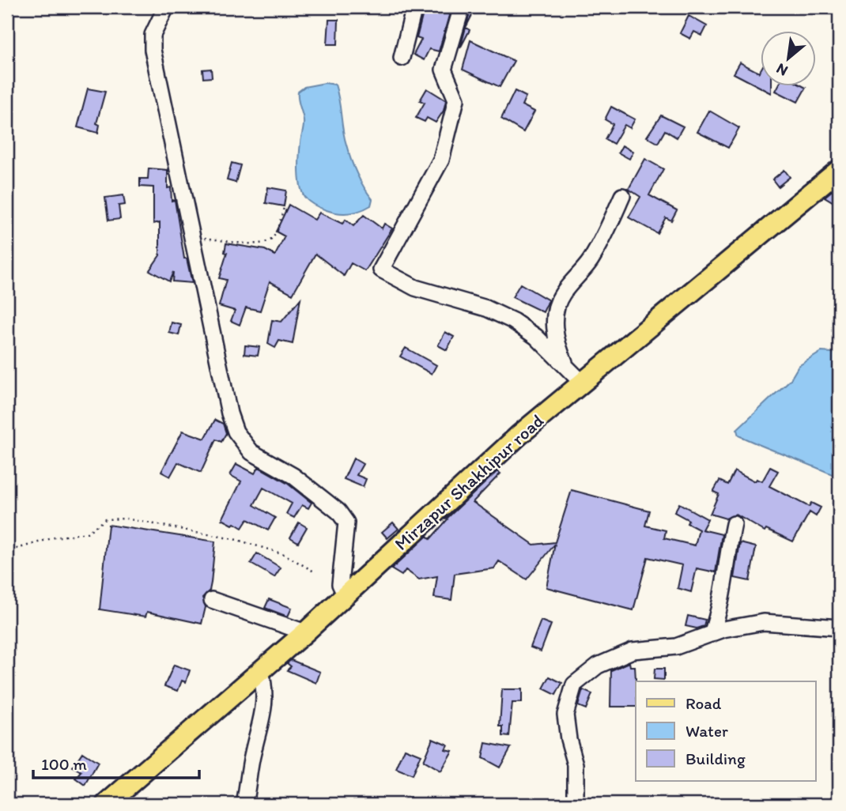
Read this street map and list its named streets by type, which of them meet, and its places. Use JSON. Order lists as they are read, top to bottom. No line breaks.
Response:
{"streets":{"main road":["Mirzapur Shakhipur road"]},"legend":["Road","Water","Building"],"scale_bar":"100 m","north":"bottom left"}
